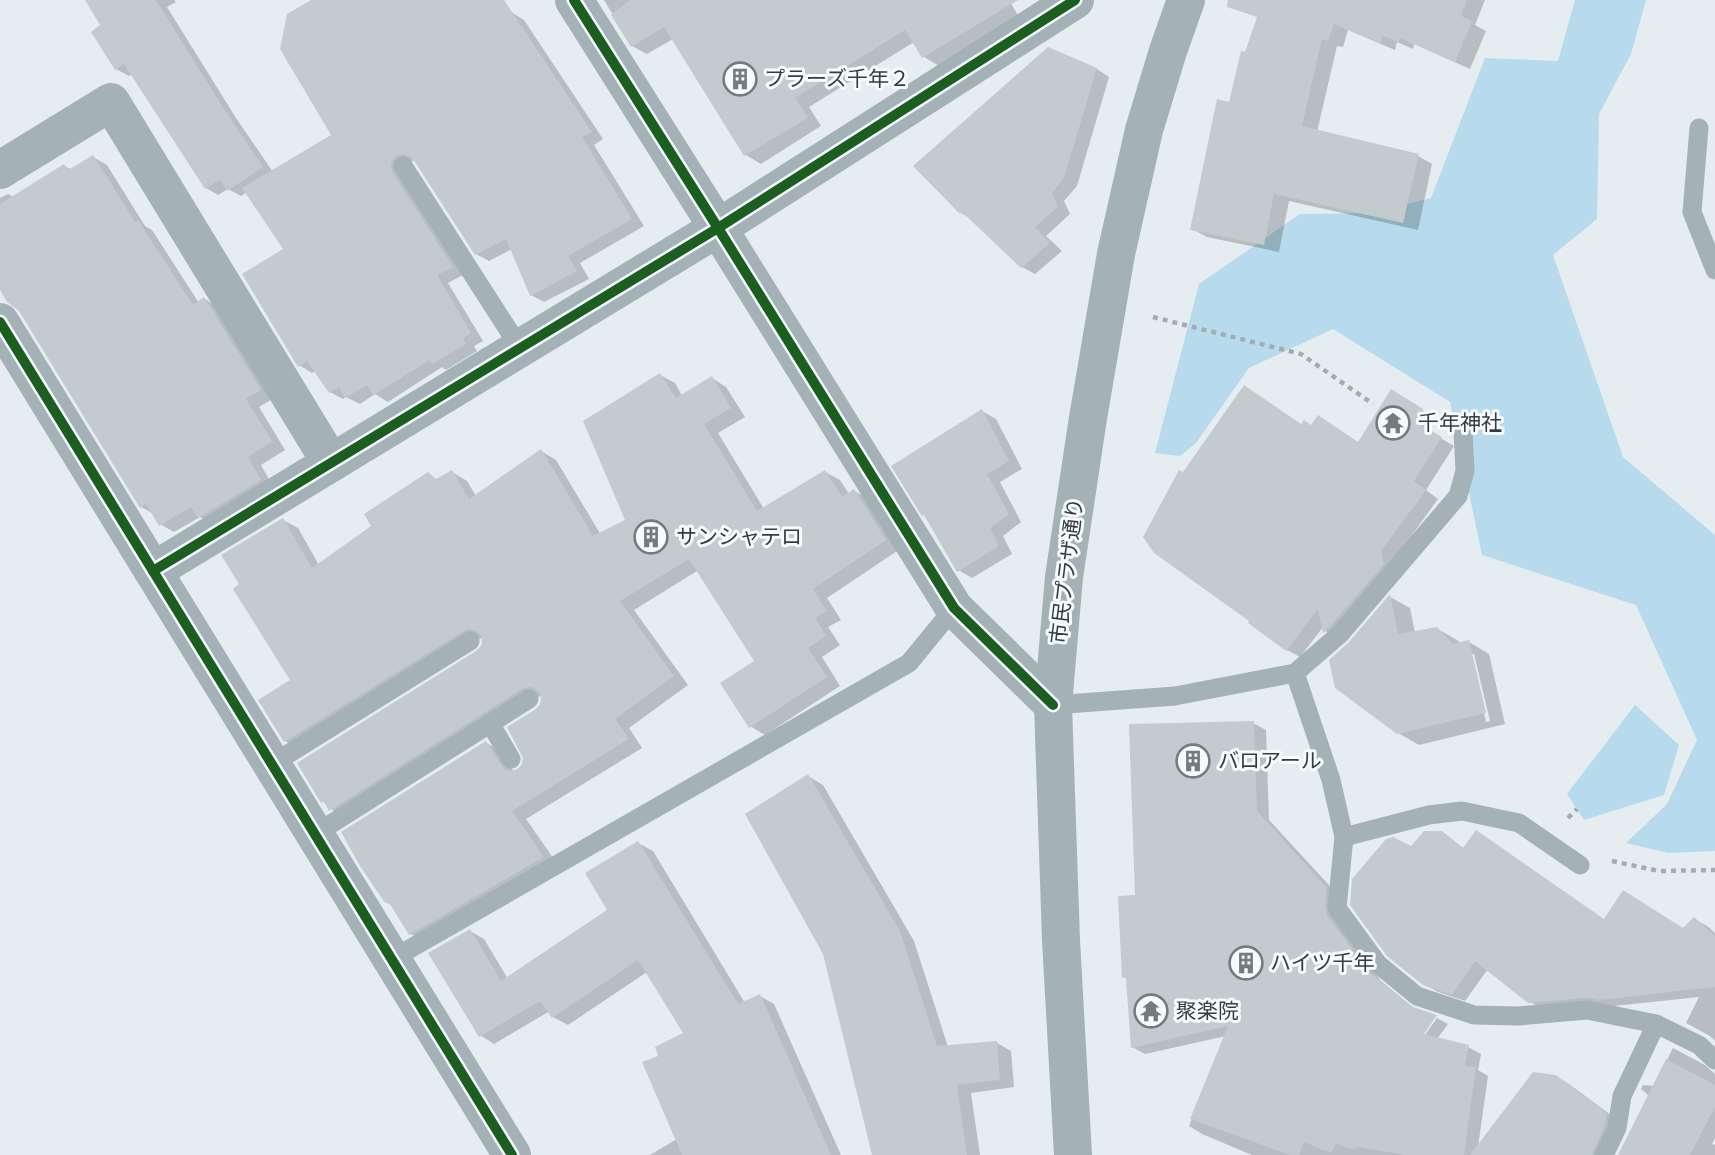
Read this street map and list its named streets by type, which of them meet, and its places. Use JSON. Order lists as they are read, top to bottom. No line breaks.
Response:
{"streets":{"main road":["市民プラザ通り"]},"places":{"building":["プラーズ千年２","サンシャテロ","バロアール","ハイツ千年"],"temple":["千年神社","聚楽院"]}}
